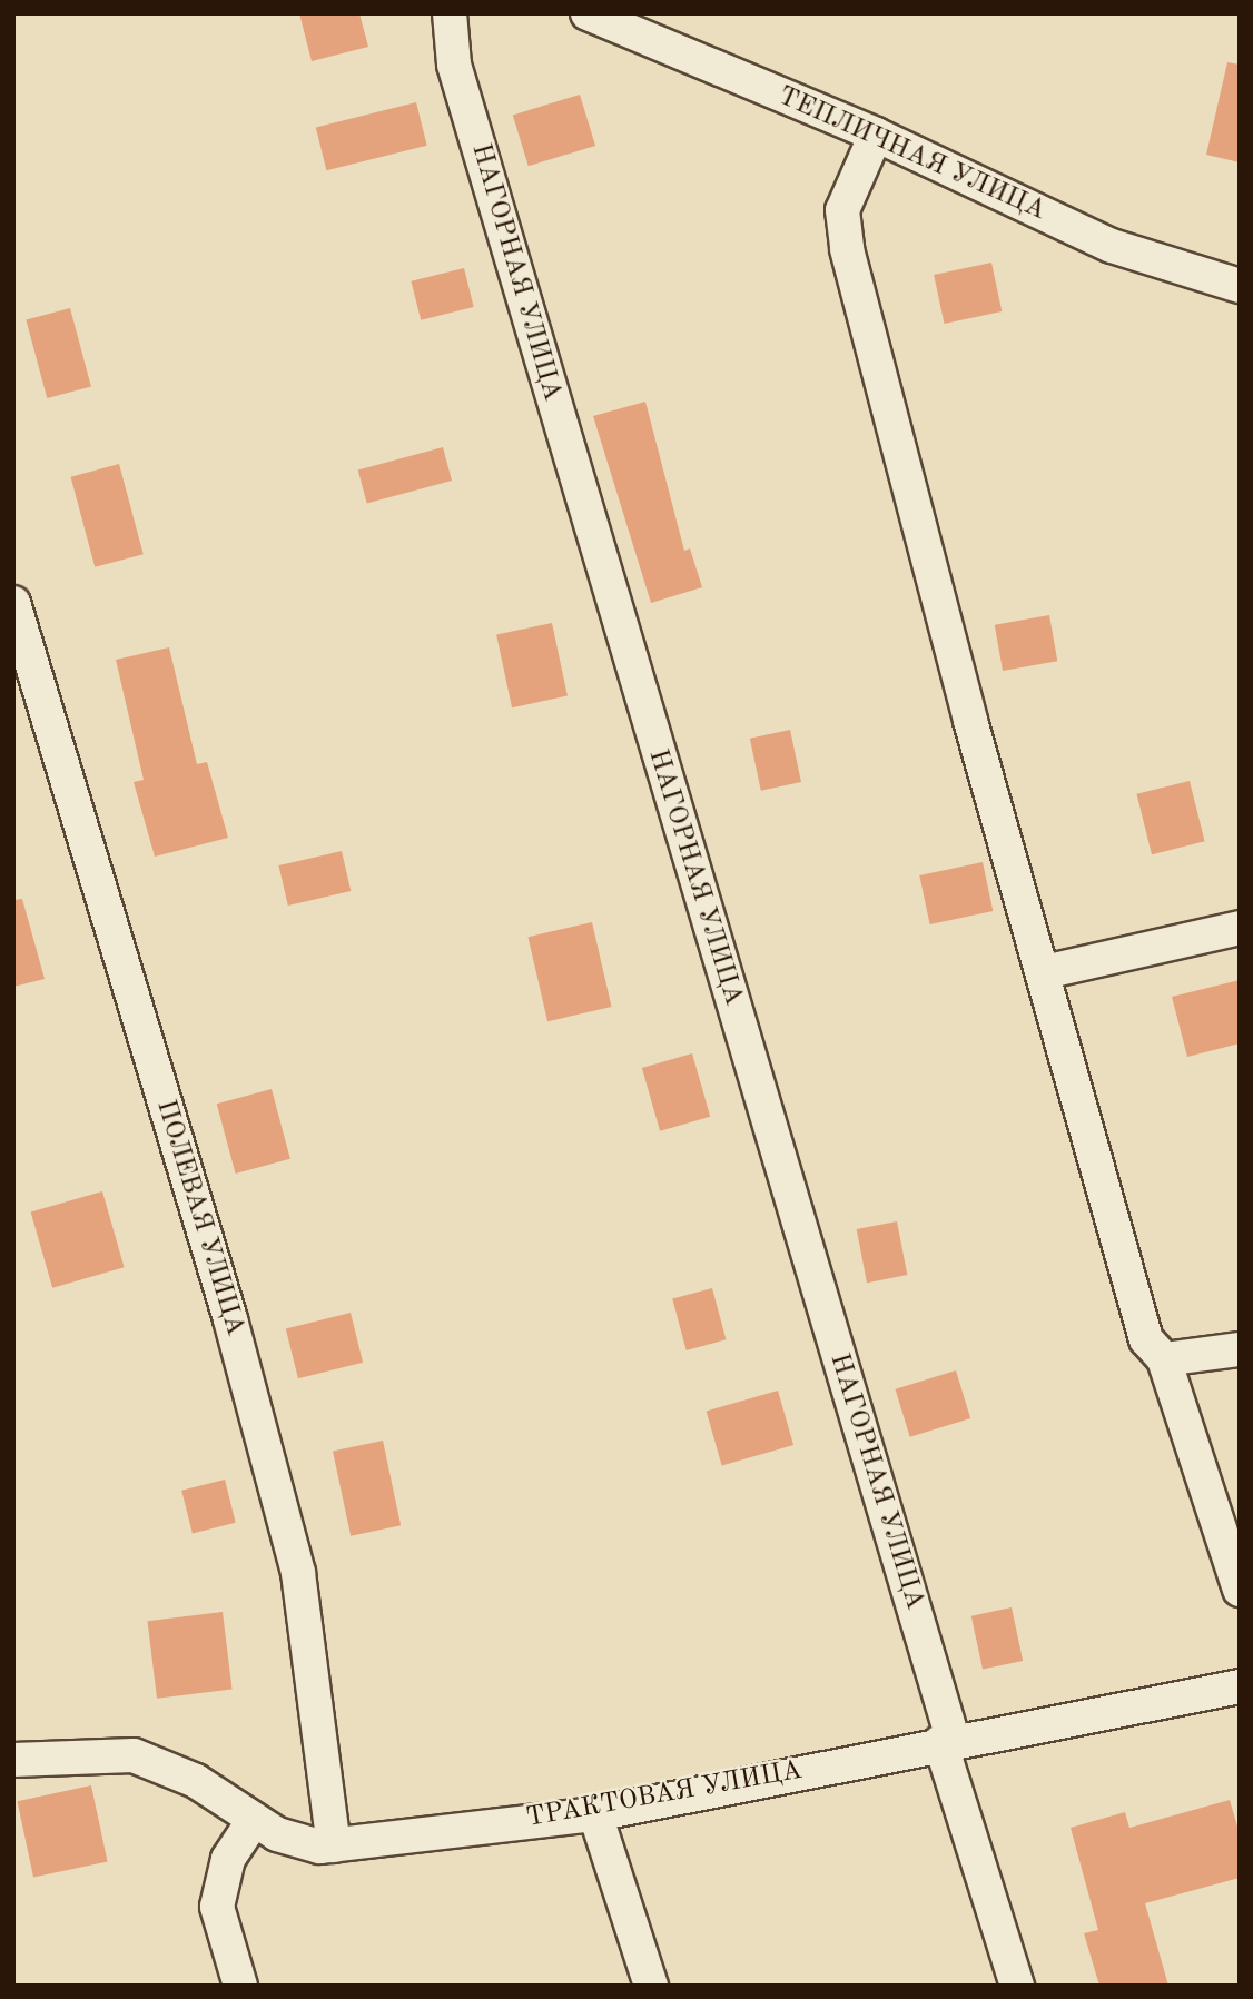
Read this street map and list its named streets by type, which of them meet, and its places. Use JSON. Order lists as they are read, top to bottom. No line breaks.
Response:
{"streets":{"street":["ТЕПЛИЧНАЯ УЛИЦА","НАГОРНАЯ УЛИЦА","ПОЛЕВАЯ УЛИЦА","ТРАКТОВАЯ УЛИЦА"]},"crossings":[["НАГОРНАЯ УЛИЦА","ТРАКТОВАЯ УЛИЦА"],["ПОЛЕВАЯ УЛИЦА","ТРАКТОВАЯ УЛИЦА"]]}
